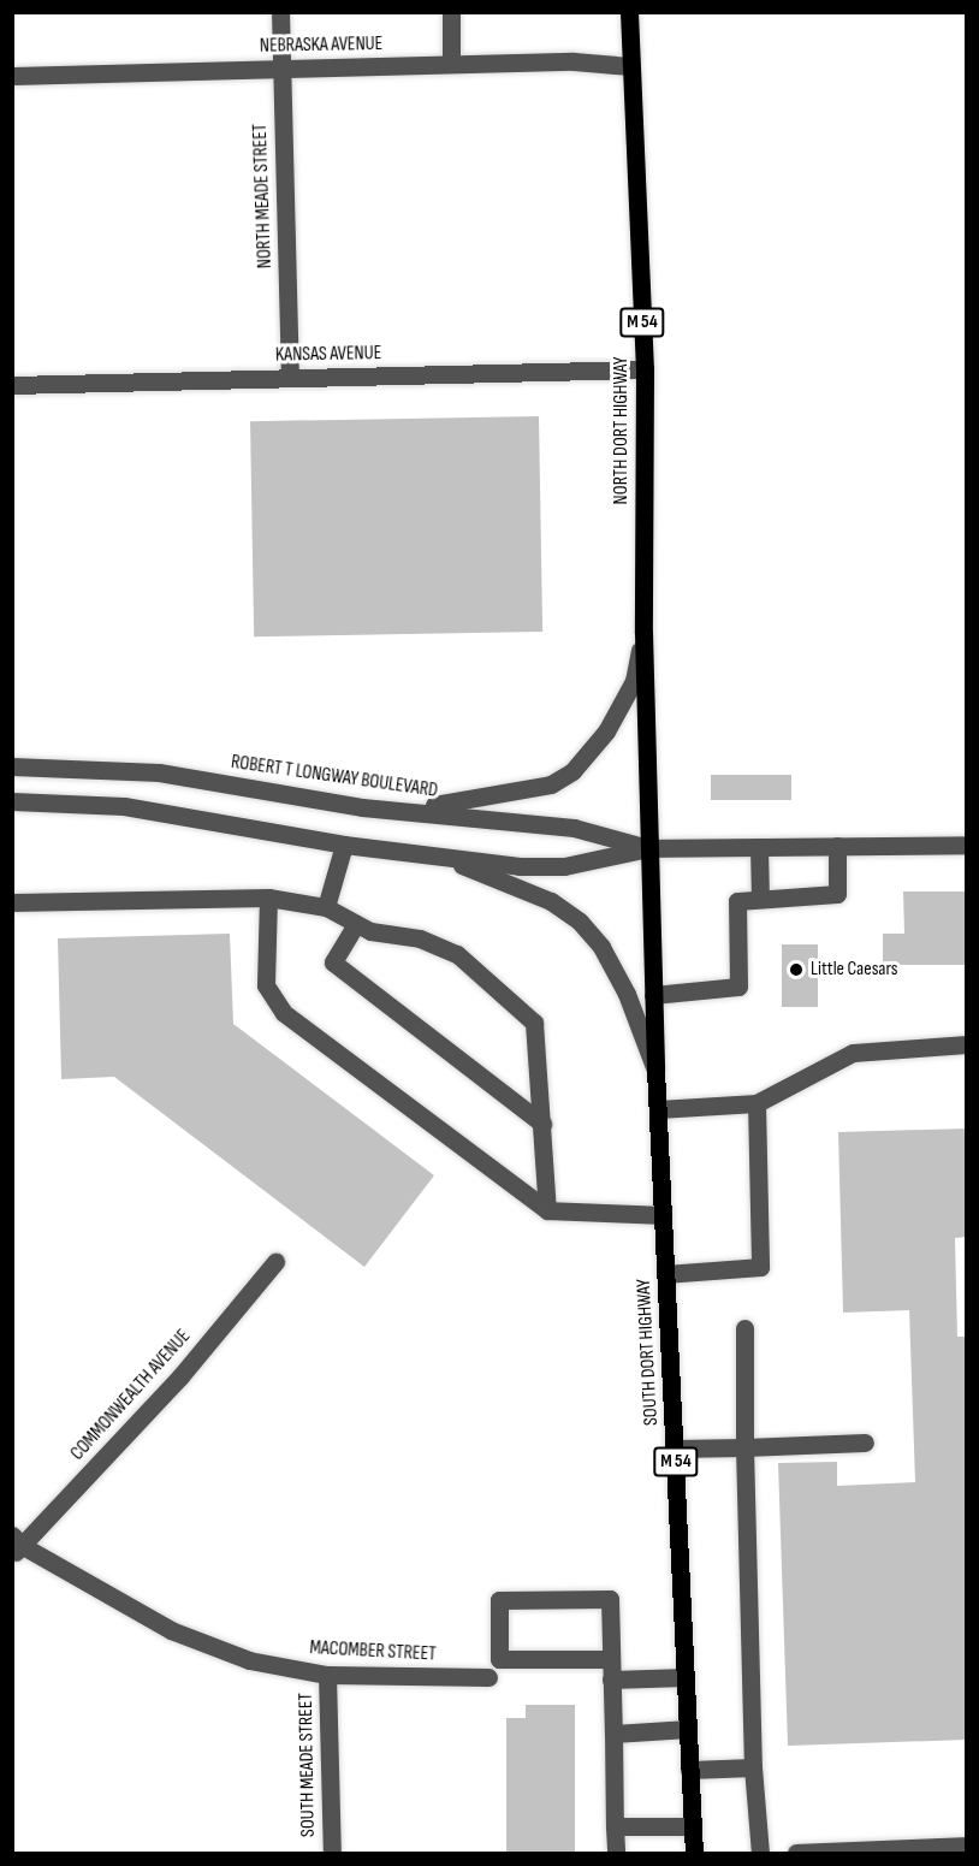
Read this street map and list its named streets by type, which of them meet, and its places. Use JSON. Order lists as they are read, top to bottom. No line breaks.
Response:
{"streets":{"main road":["M 54","NORTH DORT HIGHWAY","SOUTH DORT HIGHWAY"],"street":["NEBRASKA AVENUE","NORTH MEADE STREET","KANSAS AVENUE","ROBERT T LONGWAY BOULEVARD","COMMONWEALTH AVENUE","MACOMBER STREET","SOUTH MEADE STREET"]},"crossings":[["NEBRASKA AVENUE","NORTH MEADE STREET"],["NEBRASKA AVENUE","NORTH DORT HIGHWAY"],["NORTH MEADE STREET","KANSAS AVENUE"],["KANSAS AVENUE","NORTH DORT HIGHWAY"],["NORTH DORT HIGHWAY","ROBERT T LONGWAY BOULEVARD"],["NORTH DORT HIGHWAY","SOUTH DORT HIGHWAY"],["ROBERT T LONGWAY BOULEVARD","SOUTH DORT HIGHWAY"],["COMMONWEALTH AVENUE","MACOMBER STREET"],["MACOMBER STREET","SOUTH MEADE STREET"]],"places":["Little Caesars"]}
